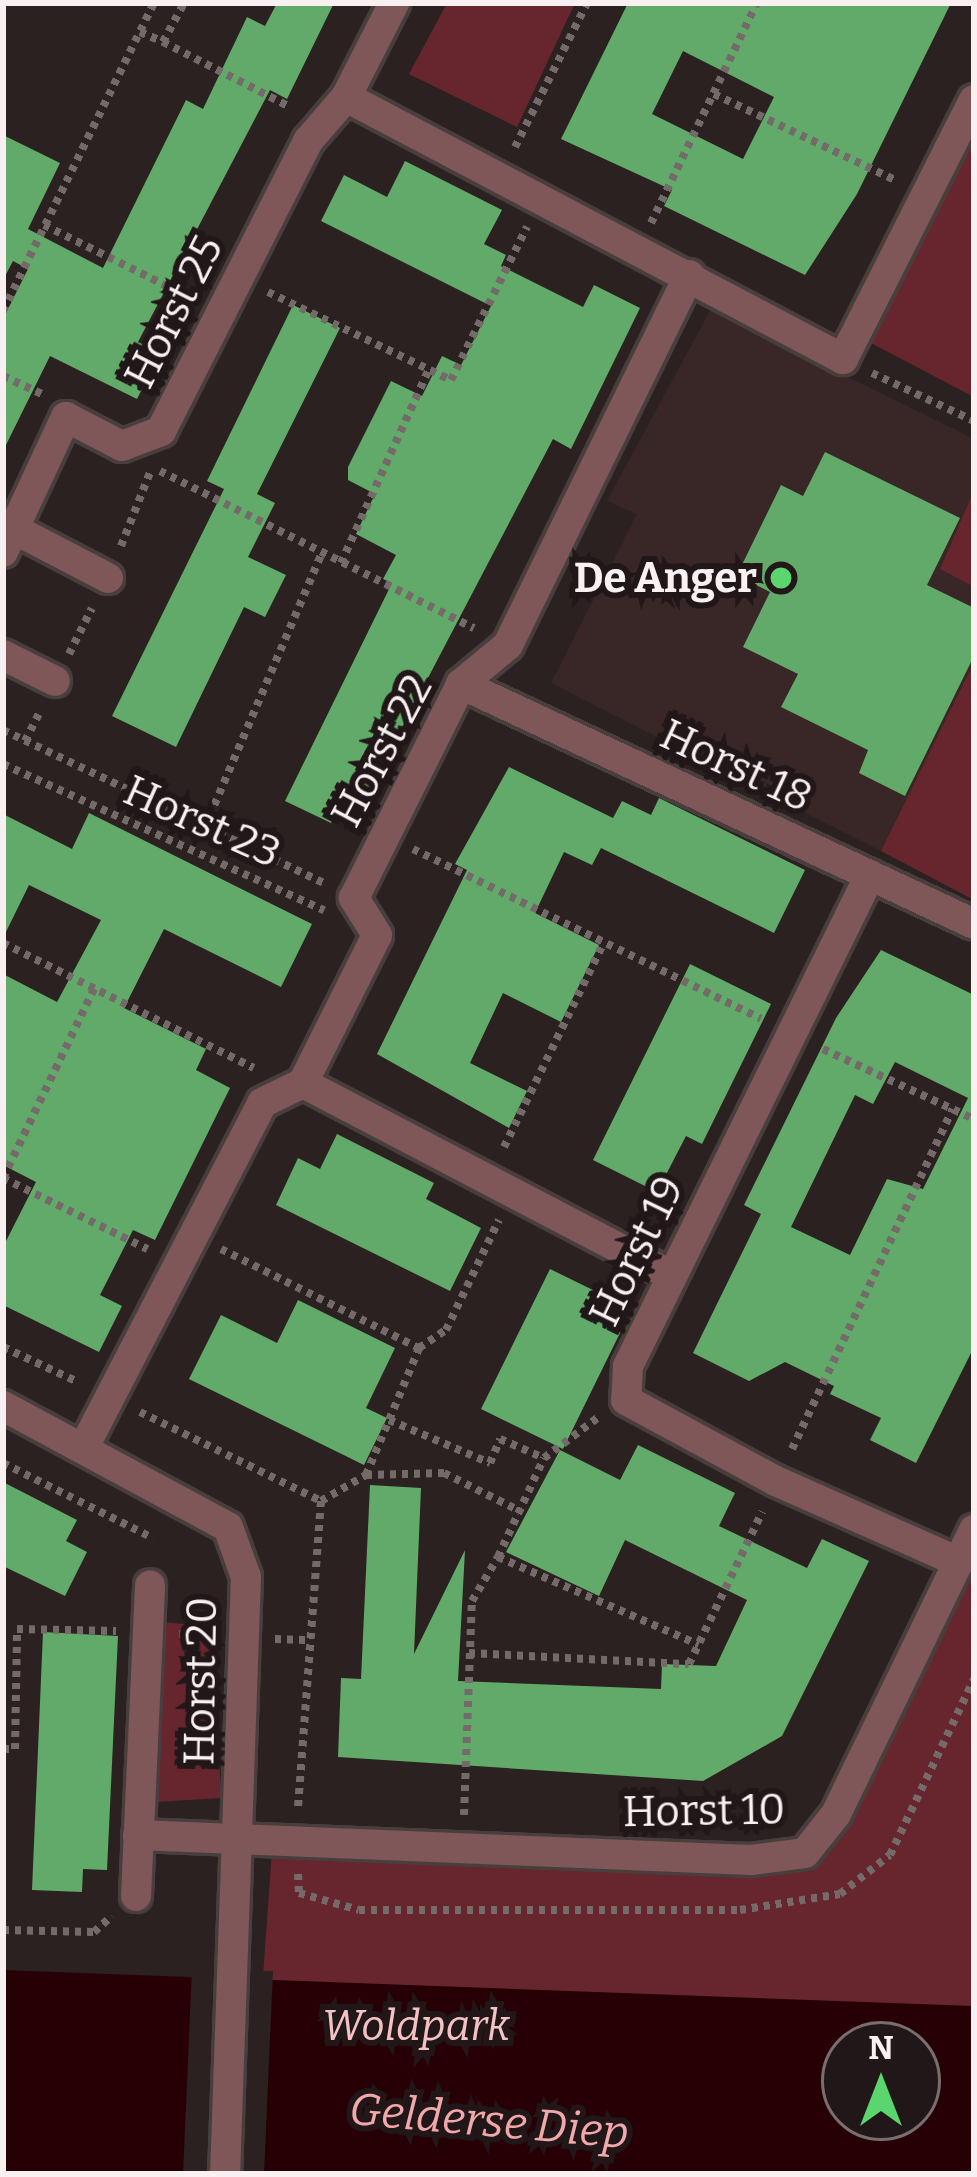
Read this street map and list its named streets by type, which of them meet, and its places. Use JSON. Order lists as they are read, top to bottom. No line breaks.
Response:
{"streets":{"street":["Horst 25","Horst 22","Horst 18","Horst 19","Horst 20","Horst 10"],"path":["Horst 23"]},"crossings":[["Horst 22","Horst 18"],["Horst 22","Horst 23"],["Horst 18","Horst 19"],["Horst 20","Horst 10"]],"water":["Gelderse Diep"],"parks":["Woldpark"],"places":["De Anger"],"north":"top"}
